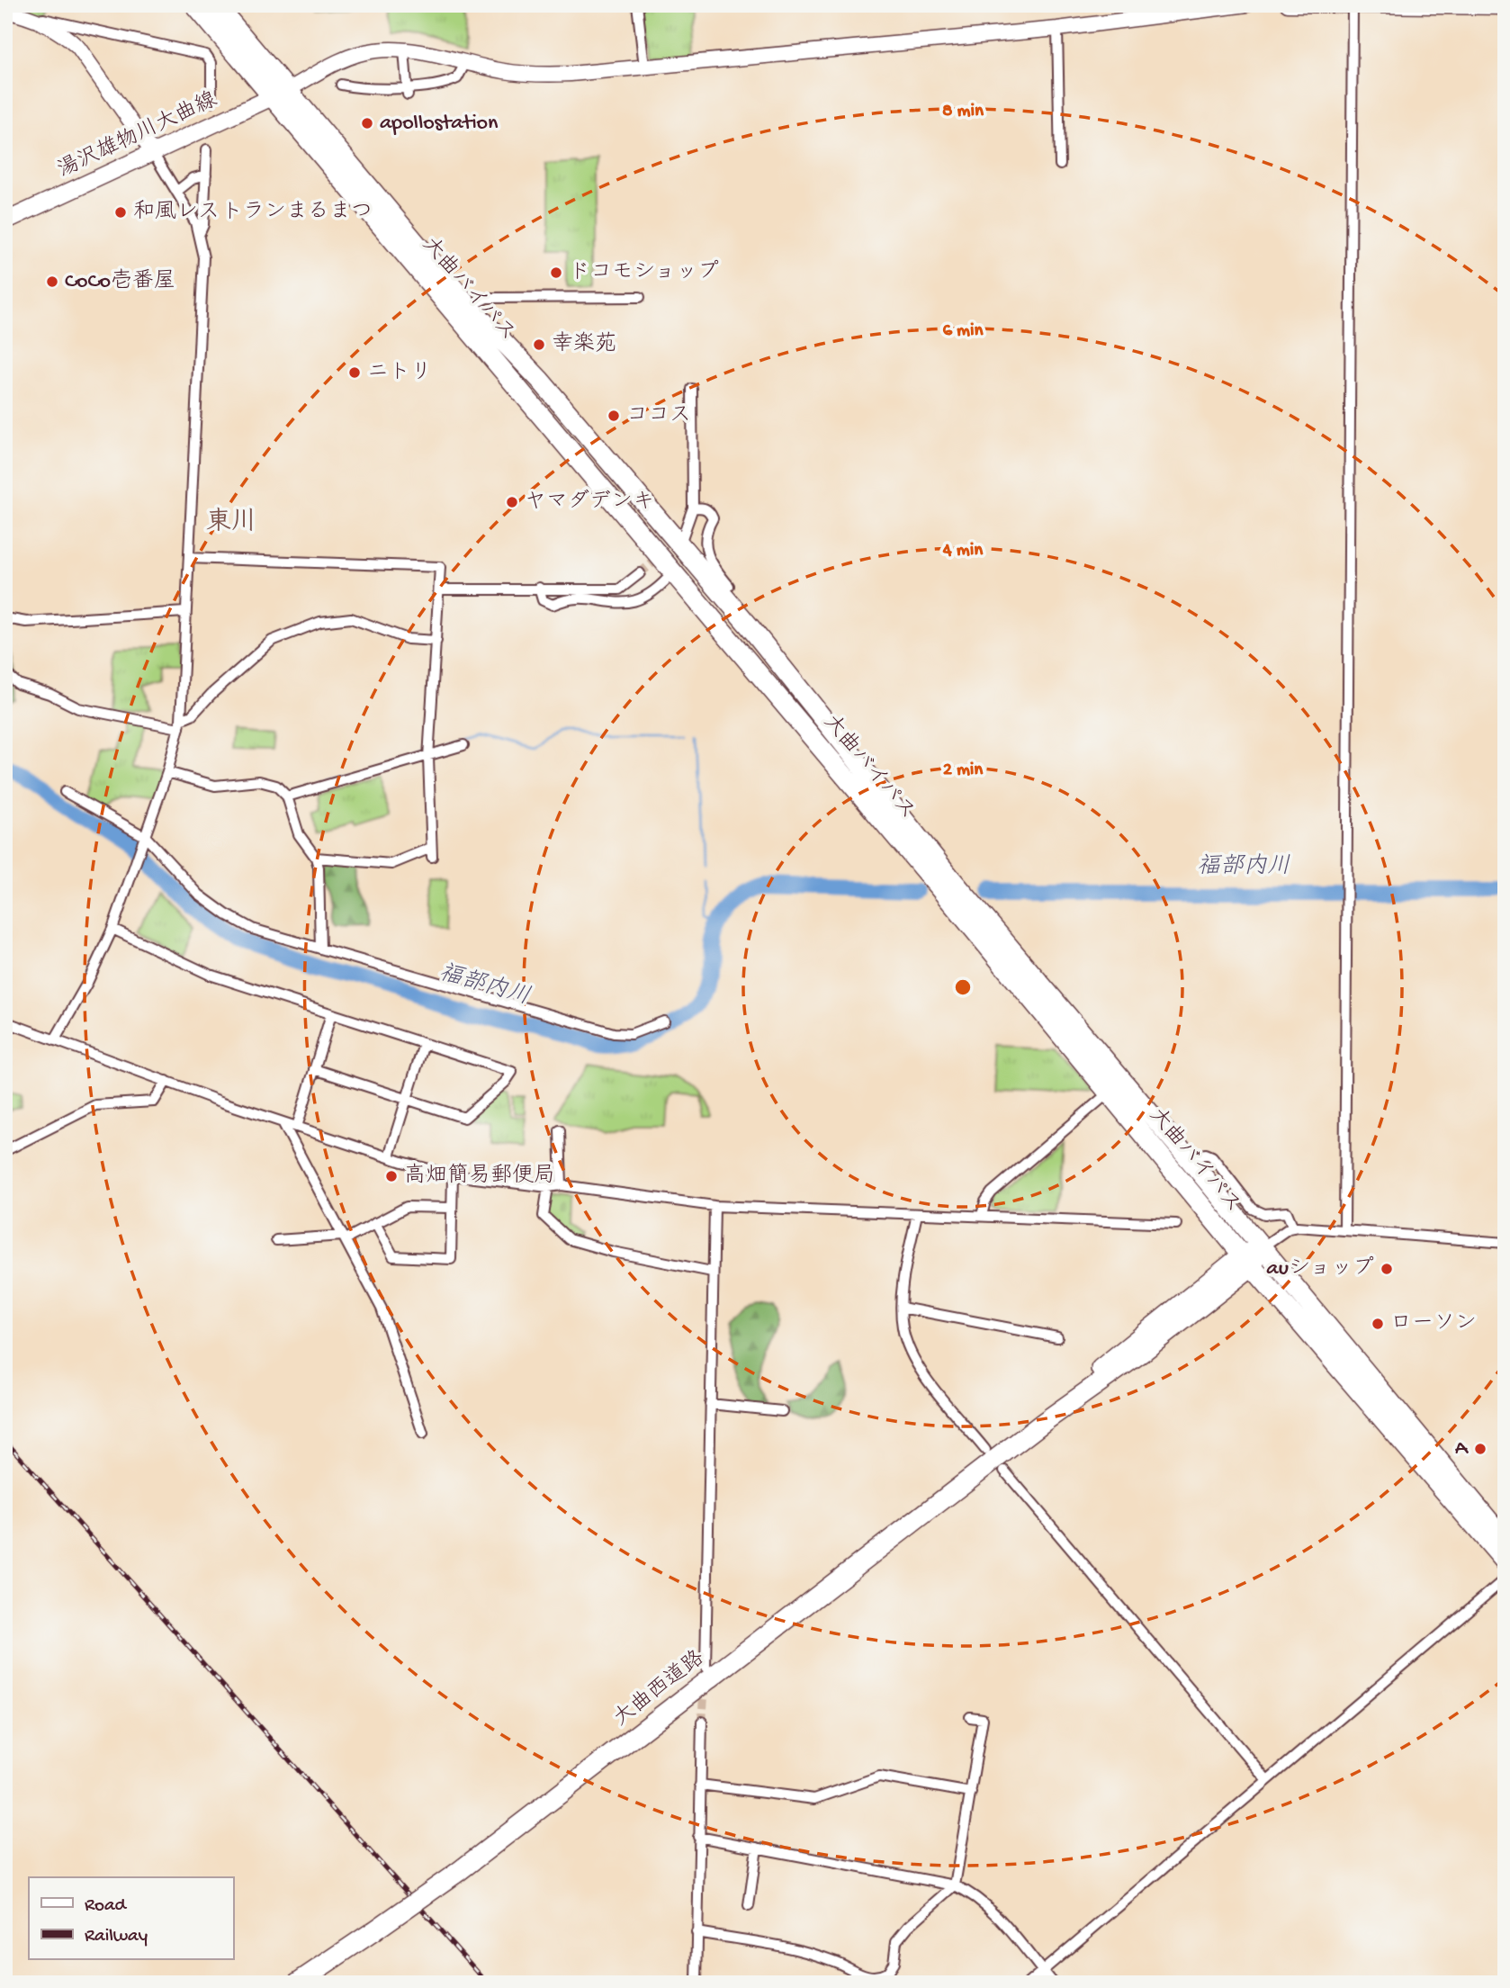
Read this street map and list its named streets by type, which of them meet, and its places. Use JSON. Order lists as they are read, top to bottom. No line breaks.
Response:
{"streets":{"highway":["大曲バイパス","大曲西道路"],"main road":["湯沢雄物川大曲線"]},"crossings":[["湯沢雄物川大曲線","大曲バイパス"],["大曲バイパス","大曲西道路"]],"districts":["東川"],"water":["福部内川"],"places":["apollostation","和風レストランまるまつ","ドコモショップ","CoCo壱番屋","幸楽苑","ニトリ","ココス","ヤマダデンキ","高畑簡易郵便局","auショップ","ローソン","A"],"legend":["Road","Railway"],"rings":["8 min","6 min","4 min","2 min"]}
